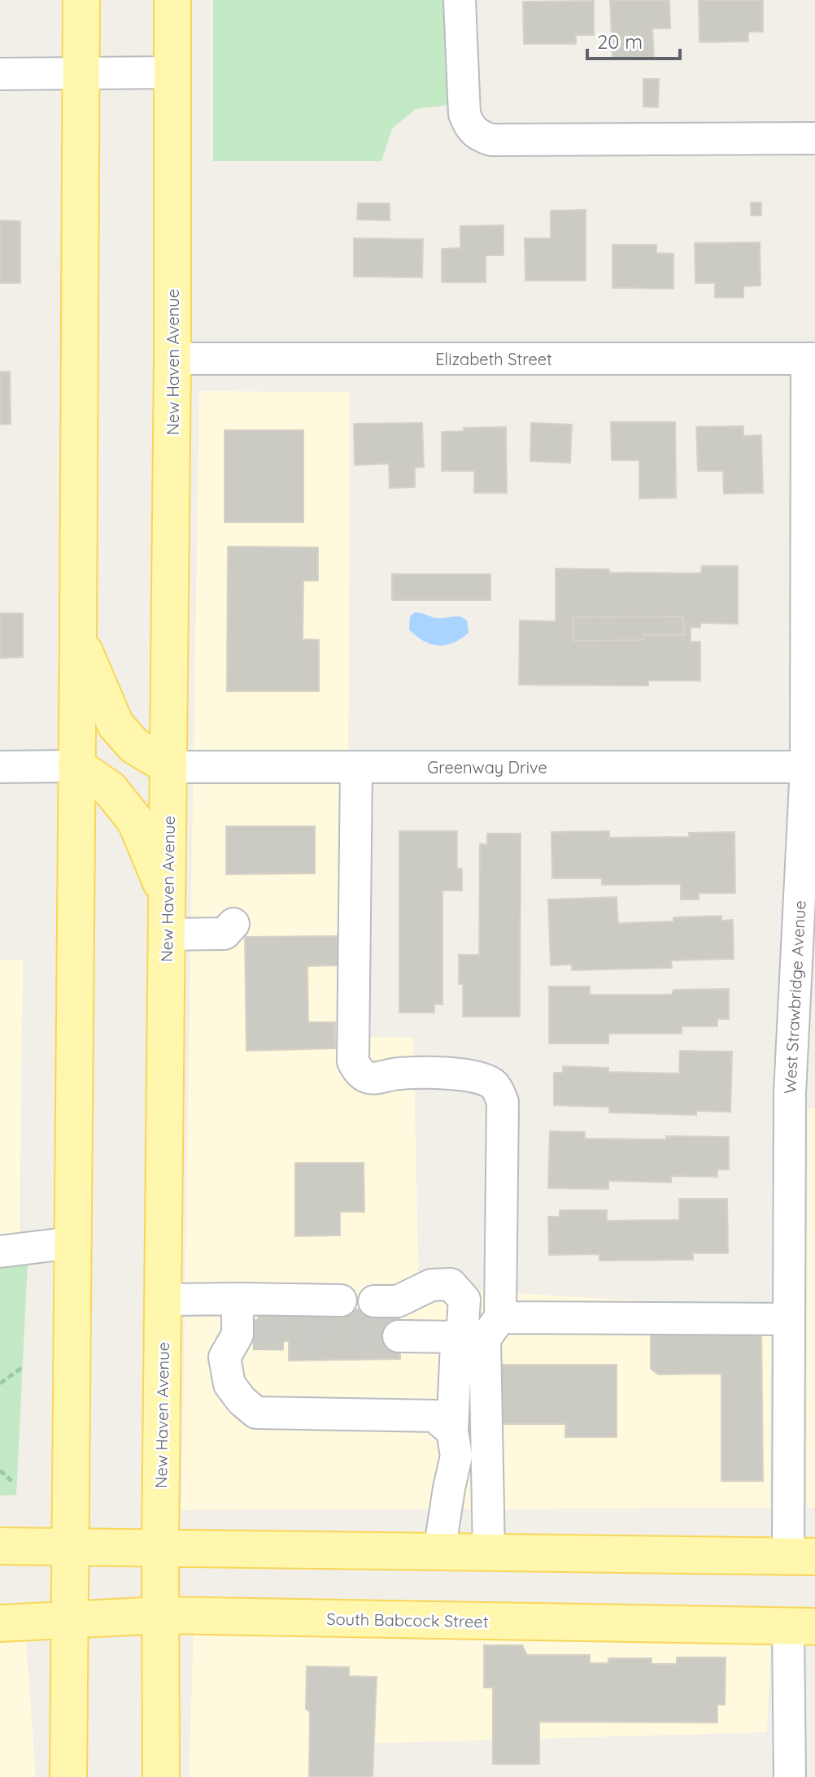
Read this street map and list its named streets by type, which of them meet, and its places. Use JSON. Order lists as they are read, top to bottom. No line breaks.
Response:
{"streets":{"main road":["New Haven Avenue","South Babcock Street"],"street":["Elizabeth Street","Greenway Drive","West Strawbridge Avenue"]},"crossings":[["Elizabeth Street","New Haven Avenue"],["Elizabeth Street","West Strawbridge Avenue"],["New Haven Avenue","Greenway Drive"],["New Haven Avenue","South Babcock Street"],["Greenway Drive","West Strawbridge Avenue"]],"scale_bar":"20 m"}
